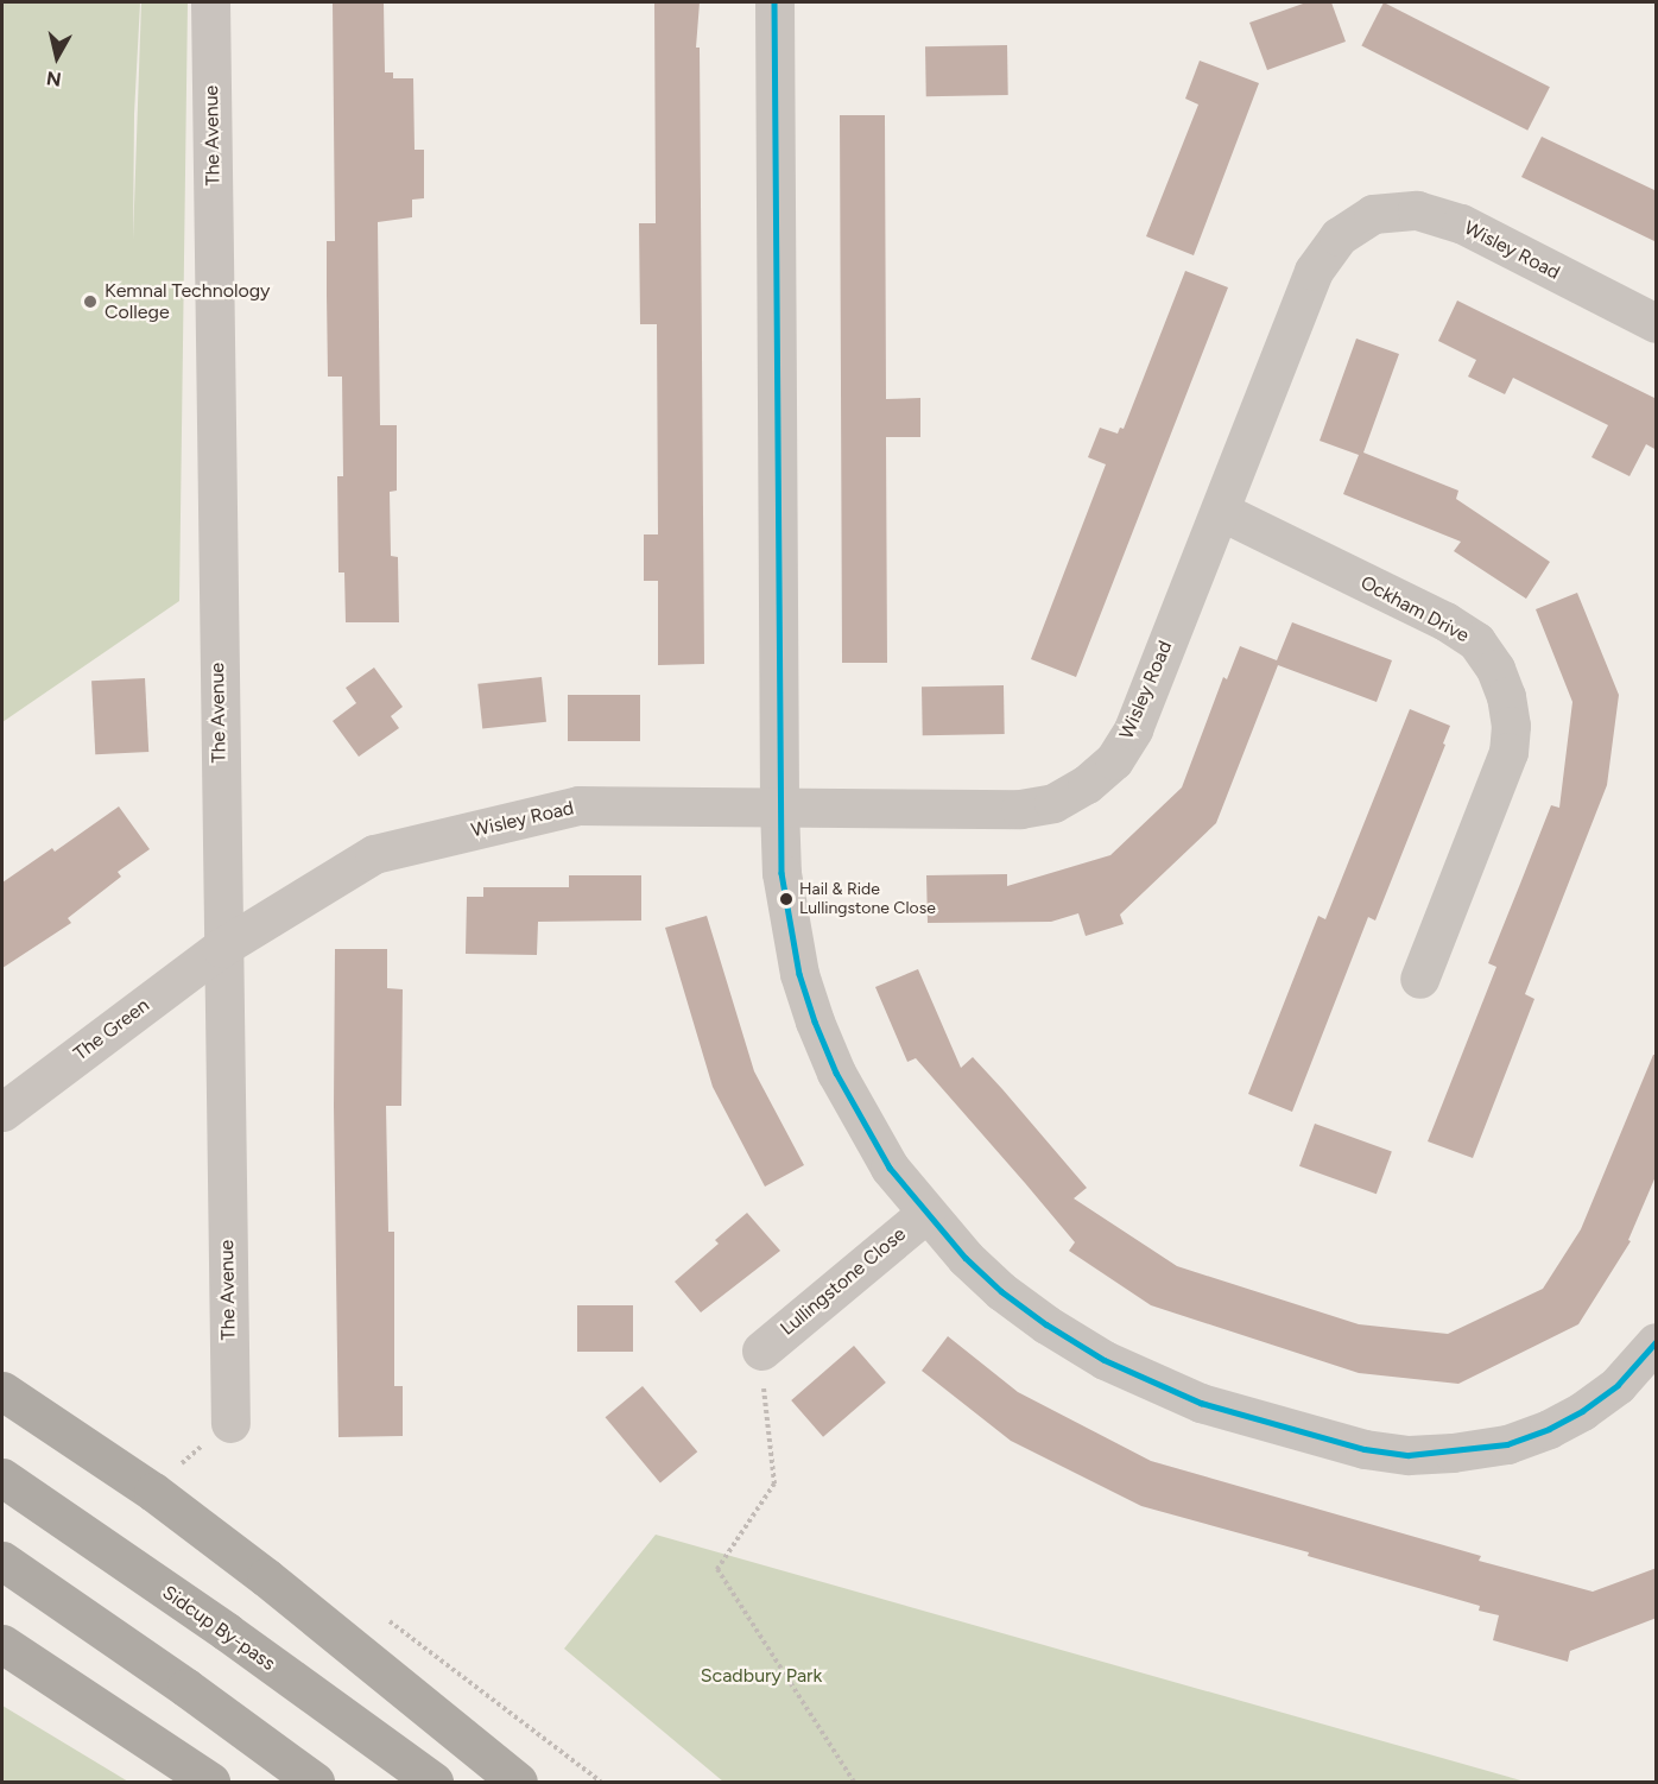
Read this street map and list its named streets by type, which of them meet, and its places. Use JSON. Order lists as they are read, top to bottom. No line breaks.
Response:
{"streets":{"highway":["Sidcup By-pass"],"street":["The Avenue","Wisley Road","Ockham Drive","The Green","Lullingstone Close"]},"crossings":[["The Avenue","Wisley Road"],["The Avenue","The Green"],["Wisley Road","Ockham Drive"],["Wisley Road","The Green"]],"parks":["Scadbury Park"],"places":["Kemnal Technology College","Hail & Ride Lullingstone Close"],"north":"bottom"}
